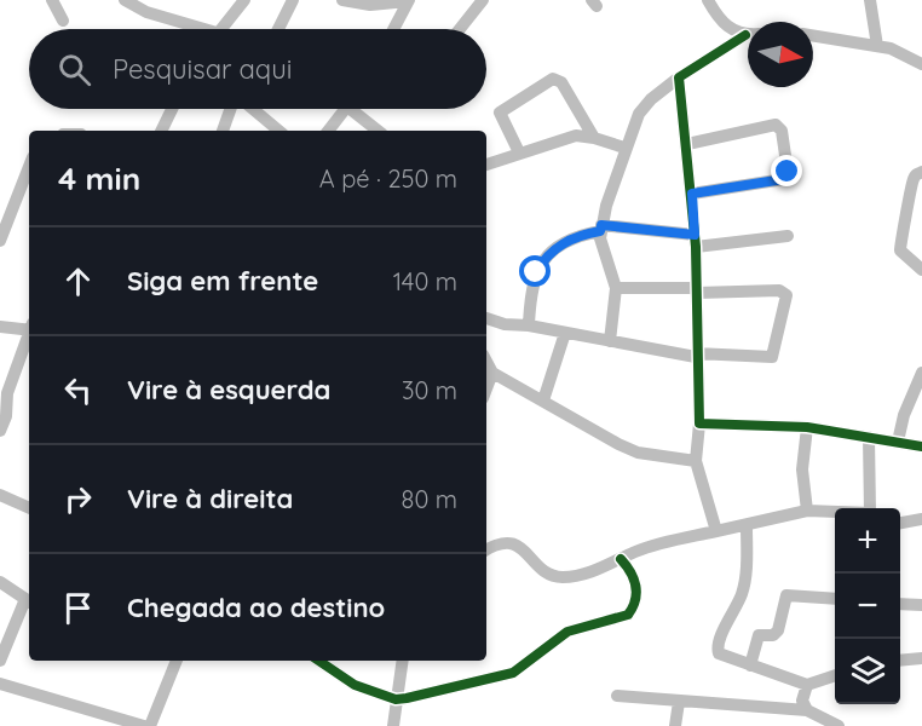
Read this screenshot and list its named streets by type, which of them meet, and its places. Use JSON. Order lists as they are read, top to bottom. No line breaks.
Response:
{"north":"right","page":{"search":"Pesquisar aqui","heading":["4 min","A pé · 250 m"],"list":[["Siga em frente","140 m"],["Vire à esquerda","30 m"],["Vire à direita","80 m"],"Chegada ao destino"],"map_buttons":["+","−"]}}
